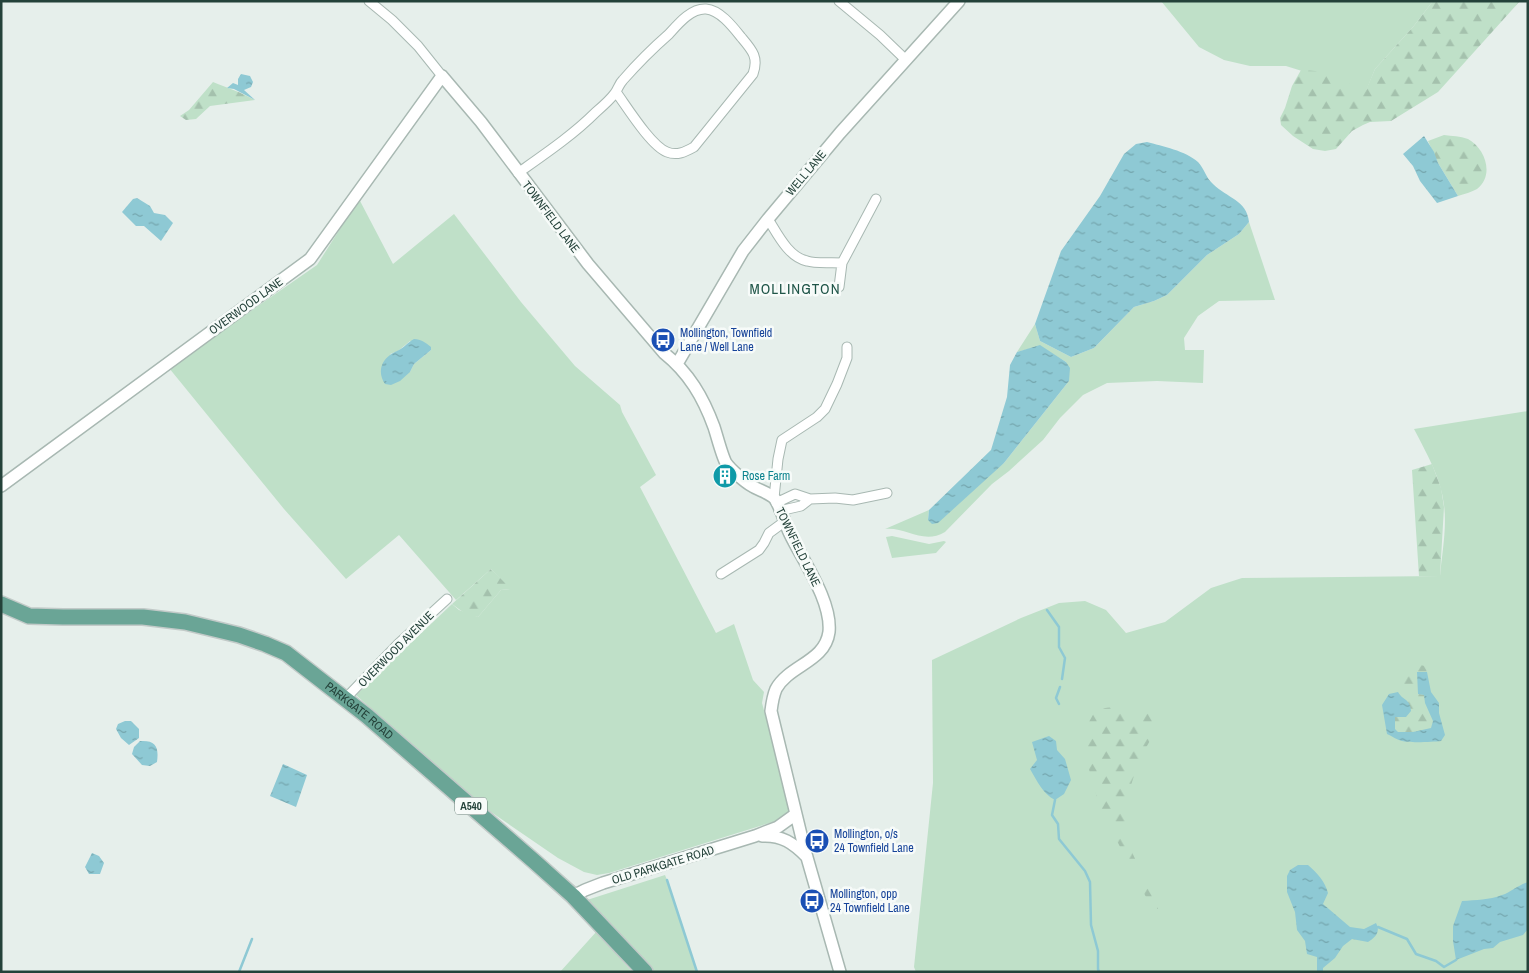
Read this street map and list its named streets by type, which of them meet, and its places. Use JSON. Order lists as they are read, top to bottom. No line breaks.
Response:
{"streets":{"main road":["PARKGATE ROAD","A540"],"street":["WELL LANE","TOWNFIELD LANE","OVERWOOD LANE","OVERWOOD AVENUE","OLD PARKGATE ROAD"]},"crossings":[["WELL LANE","TOWNFIELD LANE"],["TOWNFIELD LANE","OVERWOOD LANE"],["TOWNFIELD LANE","OLD PARKGATE ROAD"],["OVERWOOD AVENUE","PARKGATE ROAD"],["PARKGATE ROAD","OLD PARKGATE ROAD"]],"districts":["MOLLINGTON"],"places":{"bus stop":["Mollington, Townfield Lane / Well Lane","Mollington, o/s 24 Townfield Lane","Mollington, opp 24 Townfield Lane"],"building":["Rose Farm"]}}
